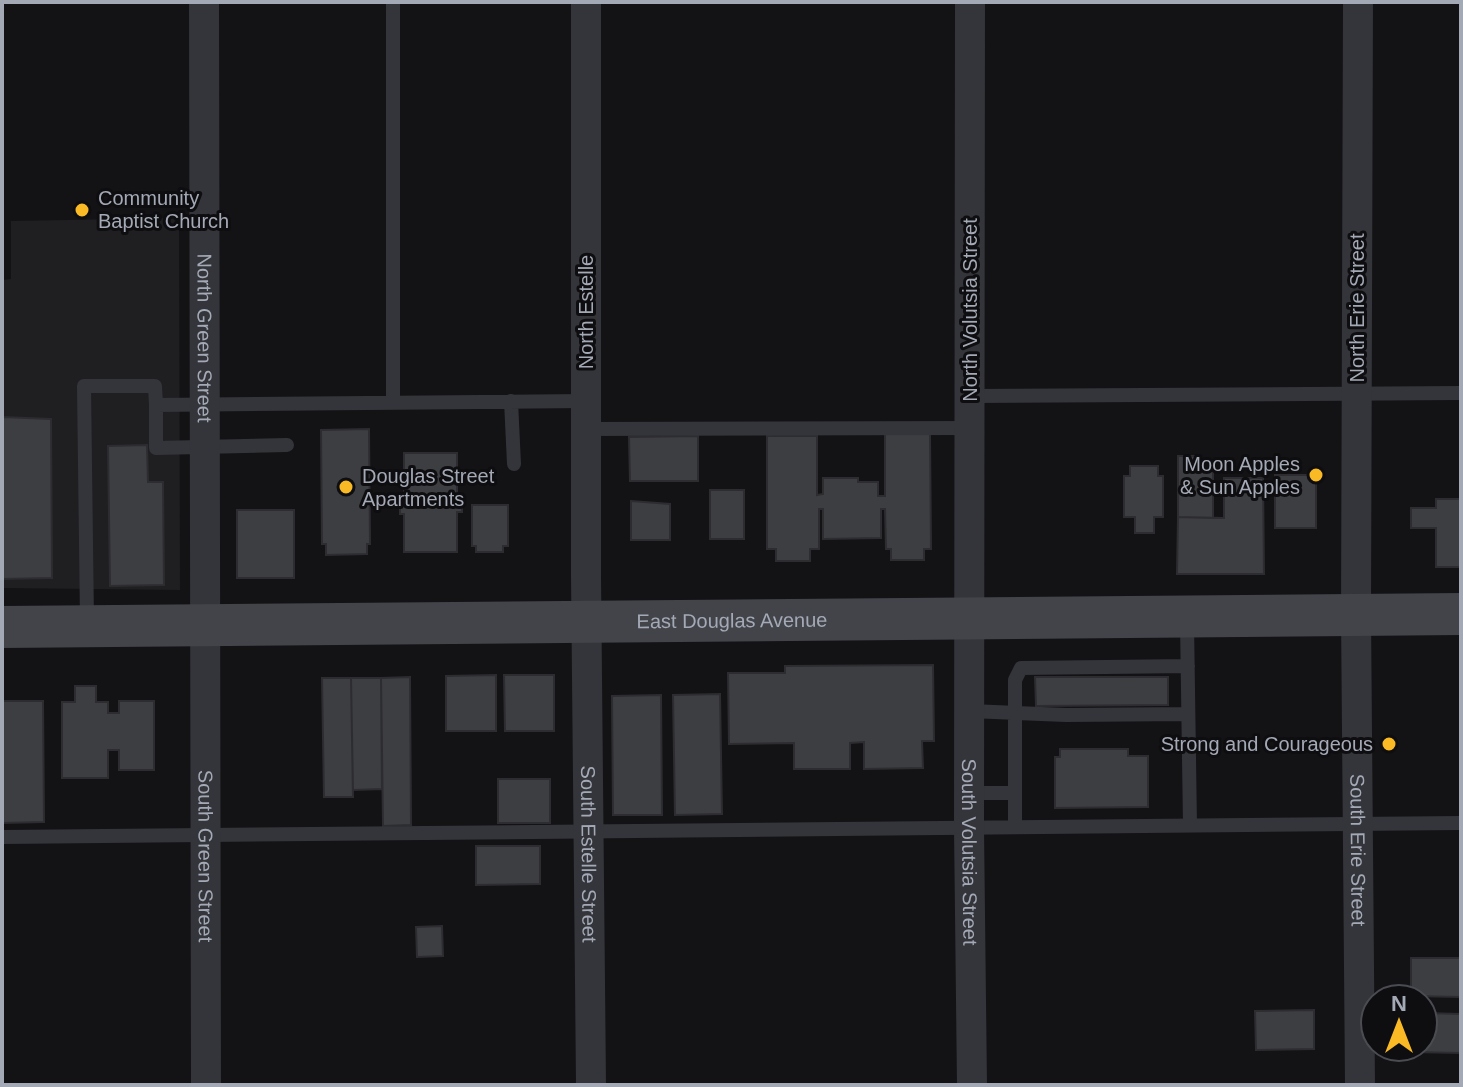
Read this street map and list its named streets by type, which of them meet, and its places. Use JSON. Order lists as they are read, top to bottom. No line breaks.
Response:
{"streets":{"main road":["East Douglas Avenue"],"street":["North Erie Street","North Volutsia Street","North Estelle","North Green Street","South Erie Street","South Volutsia Street","South Estelle Street","South Green Street"]},"crossings":[["North Erie Street","East Douglas Avenue"],["North Erie Street","South Erie Street"],["North Volutsia Street","East Douglas Avenue"],["North Volutsia Street","South Volutsia Street"],["North Estelle","East Douglas Avenue"],["North Estelle","South Estelle Street"],["North Green Street","East Douglas Avenue"],["North Green Street","South Green Street"],["East Douglas Avenue","South Erie Street"],["East Douglas Avenue","South Volutsia Street"],["East Douglas Avenue","South Estelle Street"],["East Douglas Avenue","South Green Street"]],"places":["Community Baptist Church","Moon Apples & Sun Apples","Douglas Street Apartments","Strong and Courageous"],"north":"top"}
